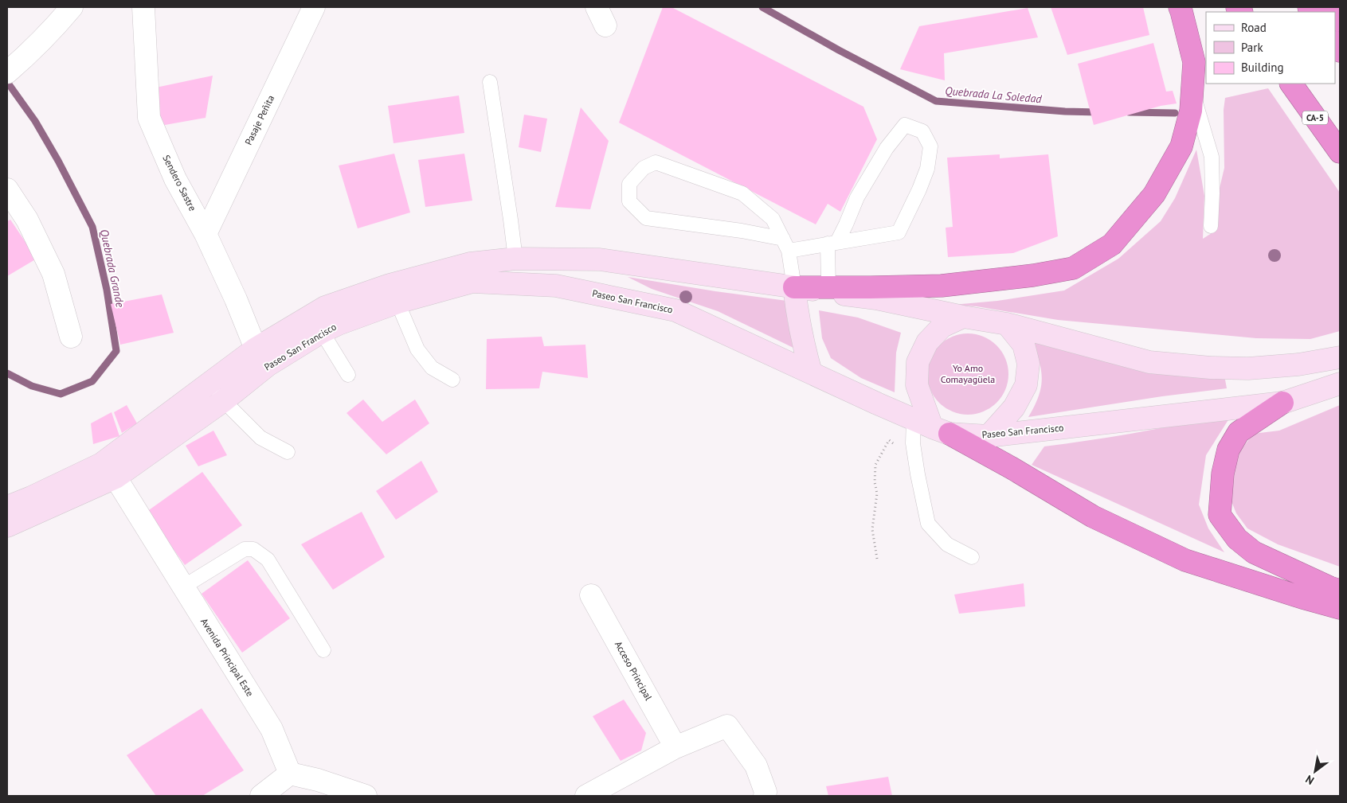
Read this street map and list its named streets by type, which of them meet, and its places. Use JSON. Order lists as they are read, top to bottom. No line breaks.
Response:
{"streets":{"highway":["CA-5"],"street":["Pasaje Peñita","Sendero Sastre","Paseo San Francisco","Avenida Principal Este","Acceso Principal"]},"crossings":[["Pasaje Peñita","Sendero Sastre"],["Paseo San Francisco","Avenida Principal Este"]],"water":["Quebrada La Soledad","Quebrada Grande"],"parks":["Yo Amo Comayagüela"],"legend":["Road","Park","Building"],"north":"bottom left"}
